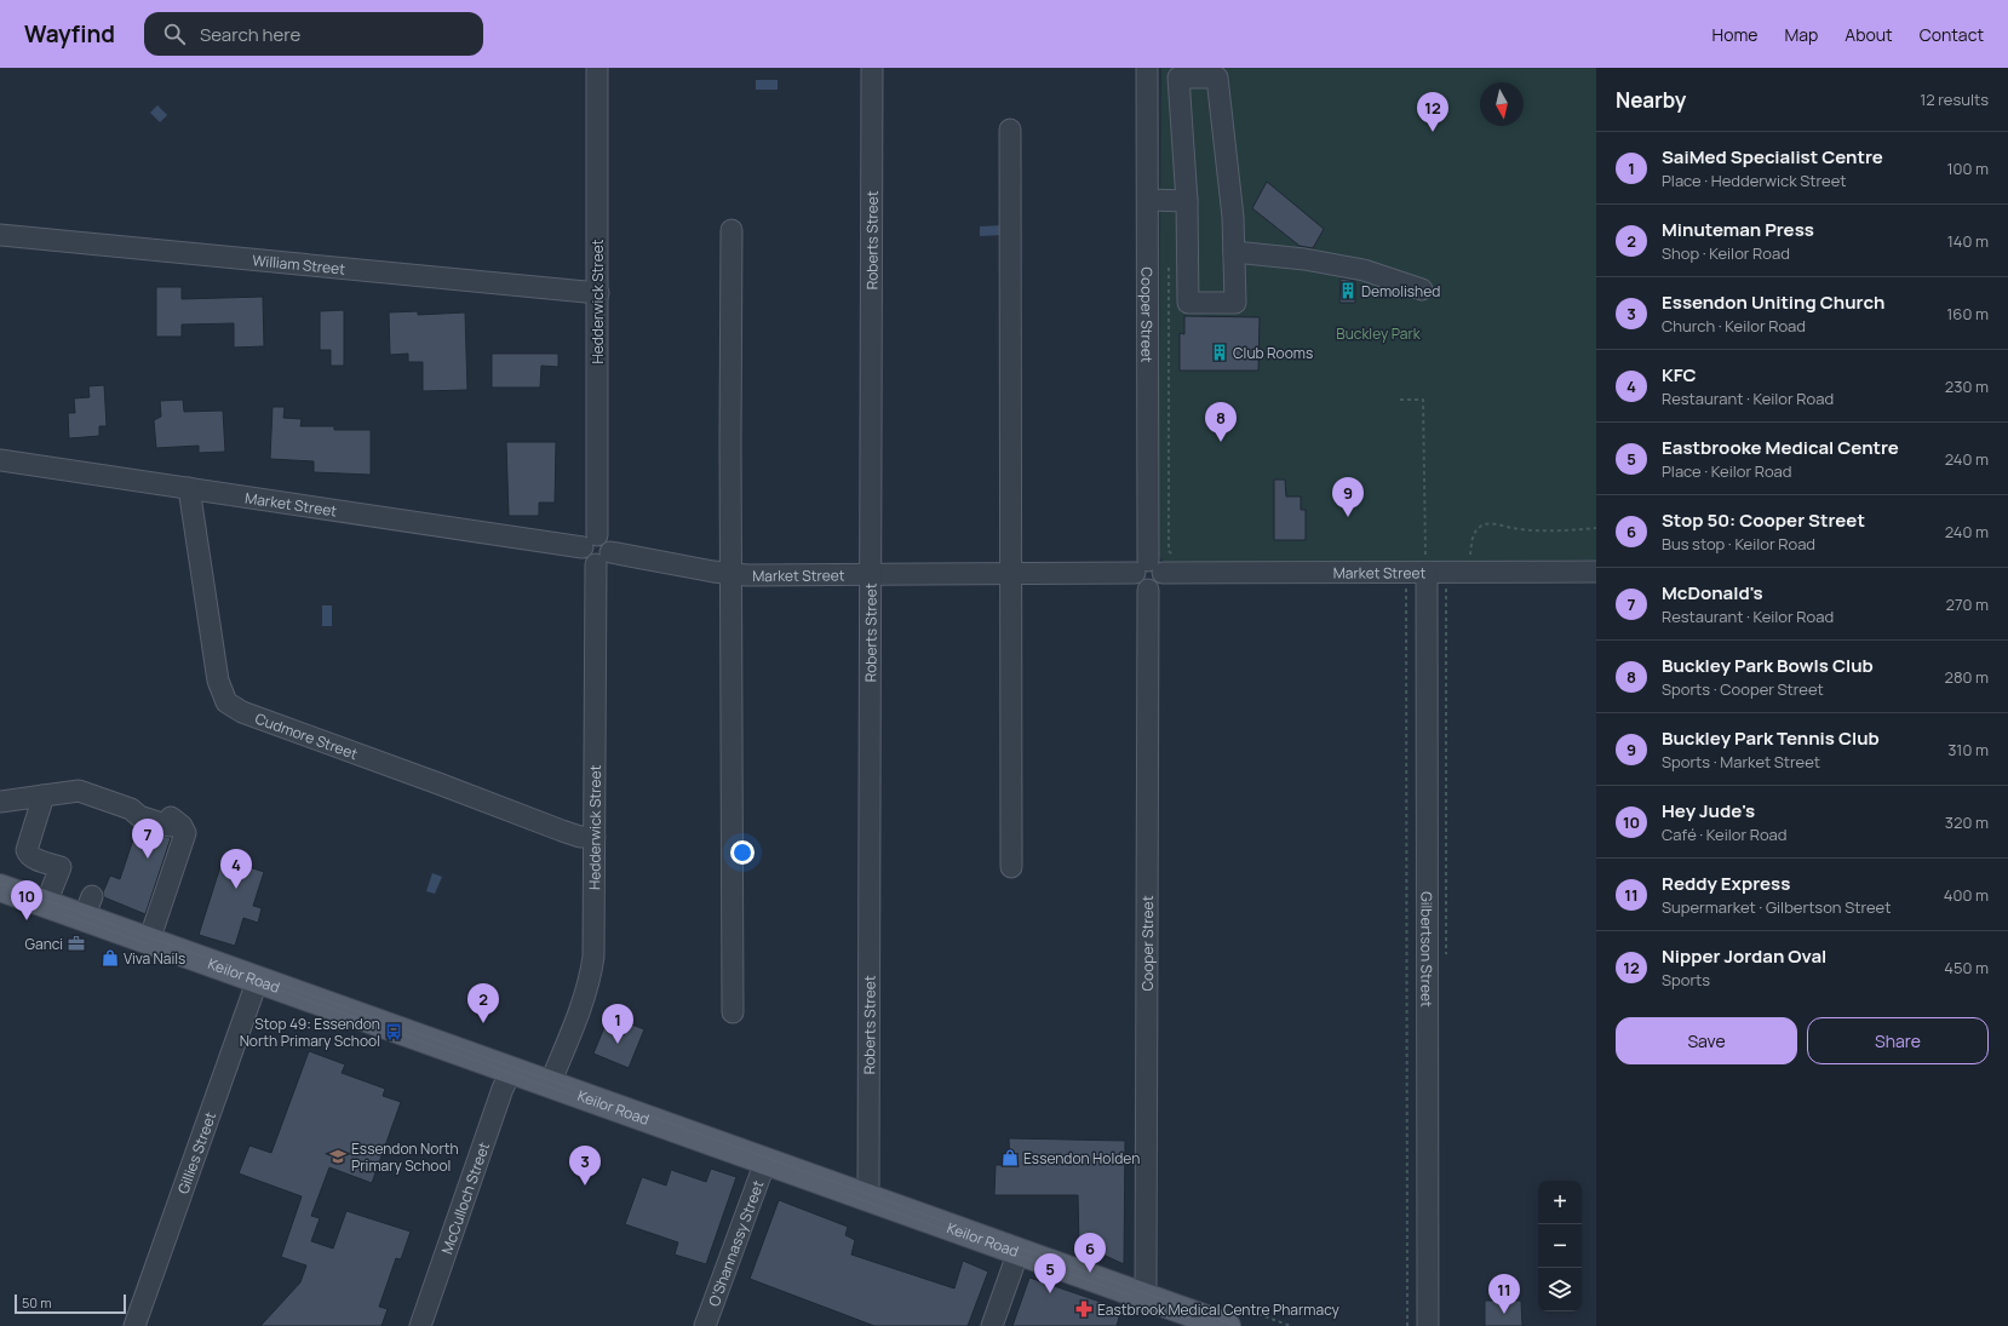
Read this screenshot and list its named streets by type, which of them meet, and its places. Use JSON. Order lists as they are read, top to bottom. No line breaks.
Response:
{"streets":{"main road":["Keilor Road"],"street":["Roberts Street","William Street","Hedderwick Street","Cooper Street","Market Street","Cudmore Street","Gilbertson Street","Gillies Street","McCulloch Street","O'Shannassy Street"]},"crossings":[["Roberts Street","Market Street"],["Roberts Street","Keilor Road"],["William Street","Hedderwick Street"],["Hedderwick Street","Market Street"],["Hedderwick Street","Cudmore Street"],["Hedderwick Street","Keilor Road"],["Cooper Street","Market Street"],["Cooper Street","Keilor Road"],["Market Street","Cudmore Street"],["Market Street","Gilbertson Street"],["Keilor Road","Gillies Street"],["Keilor Road","McCulloch Street"],["Keilor Road","O'Shannassy Street"]],"parks":["Buckley Park"],"places":{"building":["Demolished","Club Rooms"],"office":["Ganci"],"shop":["Viva Nails","Essendon Holden"],"bus stop":["Stop 49: Essendon North Primary School"],"school or university":["Essendon North Primary School"],"pharmacy":["Eastbrook Medical Centre Pharmacy"]},"scale_bar":"50 m","north":"bottom","page":{"header":"Wayfind","search":"Search here","nav":["Home","Map","About","Contact"],"heading":["Nearby","12 results"],"pins":["12","8","9","7","4","10","2","1","3","6","5","11"],"list":[{"mark":"1","name":"SaiMed Specialist Centre","note":"Place · Hedderwick Street","value":"100 m"},{"mark":"2","name":"Minuteman Press","note":"Shop · Keilor Road","value":"140 m"},{"mark":"3","name":"Essendon Uniting Church","note":"Church · Keilor Road","value":"160 m"},{"mark":"4","name":"KFC","note":"Restaurant · Keilor Road","value":"230 m"},{"mark":"5","name":"Eastbrooke Medical Centre","note":"Place · Keilor Road","value":"240 m"},{"mark":"6","name":"Stop 50: Cooper Street","note":"Bus stop · Keilor Road","value":"240 m"},{"mark":"7","name":"McDonald's","note":"Restaurant · Keilor Road","value":"270 m"},{"mark":"8","name":"Buckley Park Bowls Club","note":"Sports · Cooper Street","value":"280 m"},{"mark":"9","name":"Buckley Park Tennis Club","note":"Sports · Market Street","value":"310 m"},{"mark":"10","name":"Hey Jude's","note":"Café · Keilor Road","value":"320 m"},{"mark":"11","name":"Reddy Express","note":"Supermarket · Gilbertson Street","value":"400 m"},{"mark":"12","name":"Nipper Jordan Oval","note":"Sports","value":"450 m"}],"buttons":["Save","Share"],"map_buttons":["+","−"],"scale":"50 m"}}
